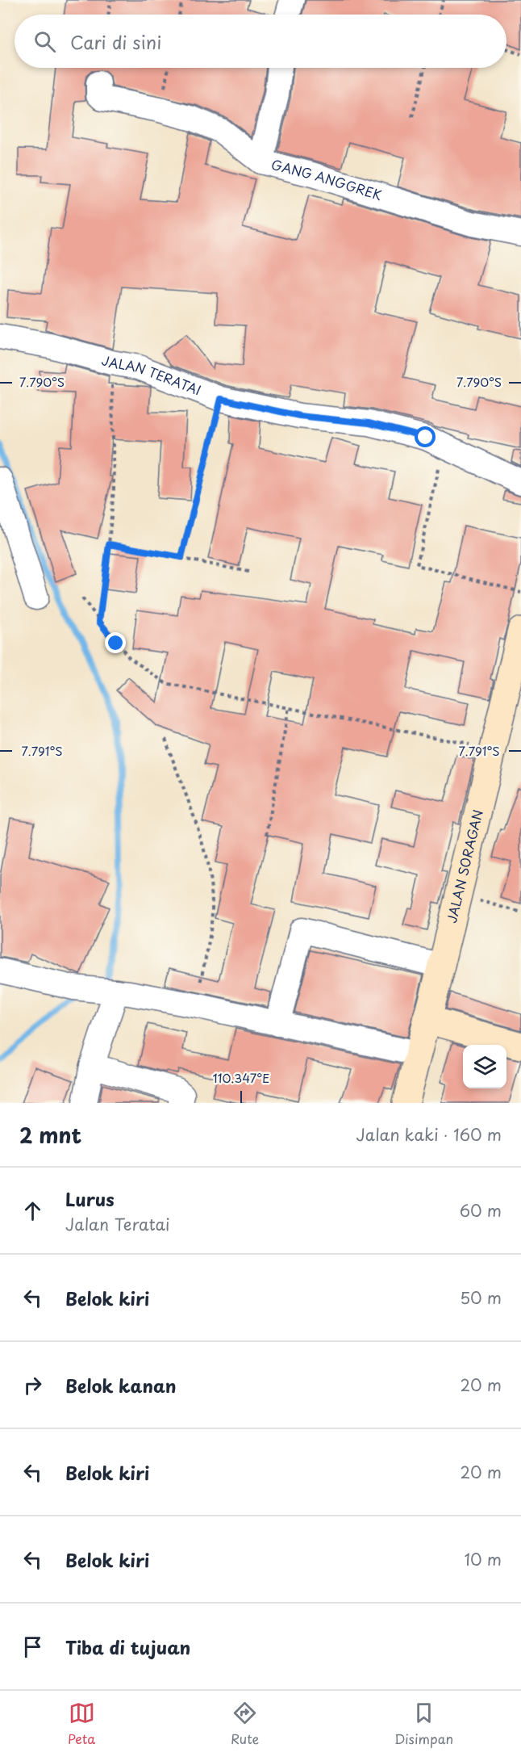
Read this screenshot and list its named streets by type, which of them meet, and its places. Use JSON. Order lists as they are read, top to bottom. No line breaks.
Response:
{"streets":{"street":["GANG ANGGREK","JALAN TERATAI","JALAN SORAGAN"]},"page":{"search":"Cari di sini","heading":["2 mnt","Jalan kaki · 160 m"],"list":[["Lurus","Jalan Teratai","60 m"],["Belok kiri","50 m"],["Belok kanan","20 m"],["Belok kiri","20 m"],["Belok kiri","10 m"],"Tiba di tujuan"],"nav":["Peta","Rute","Disimpan"]},"coordinates":["7.790°S","7.791°S","110.347°E"]}
